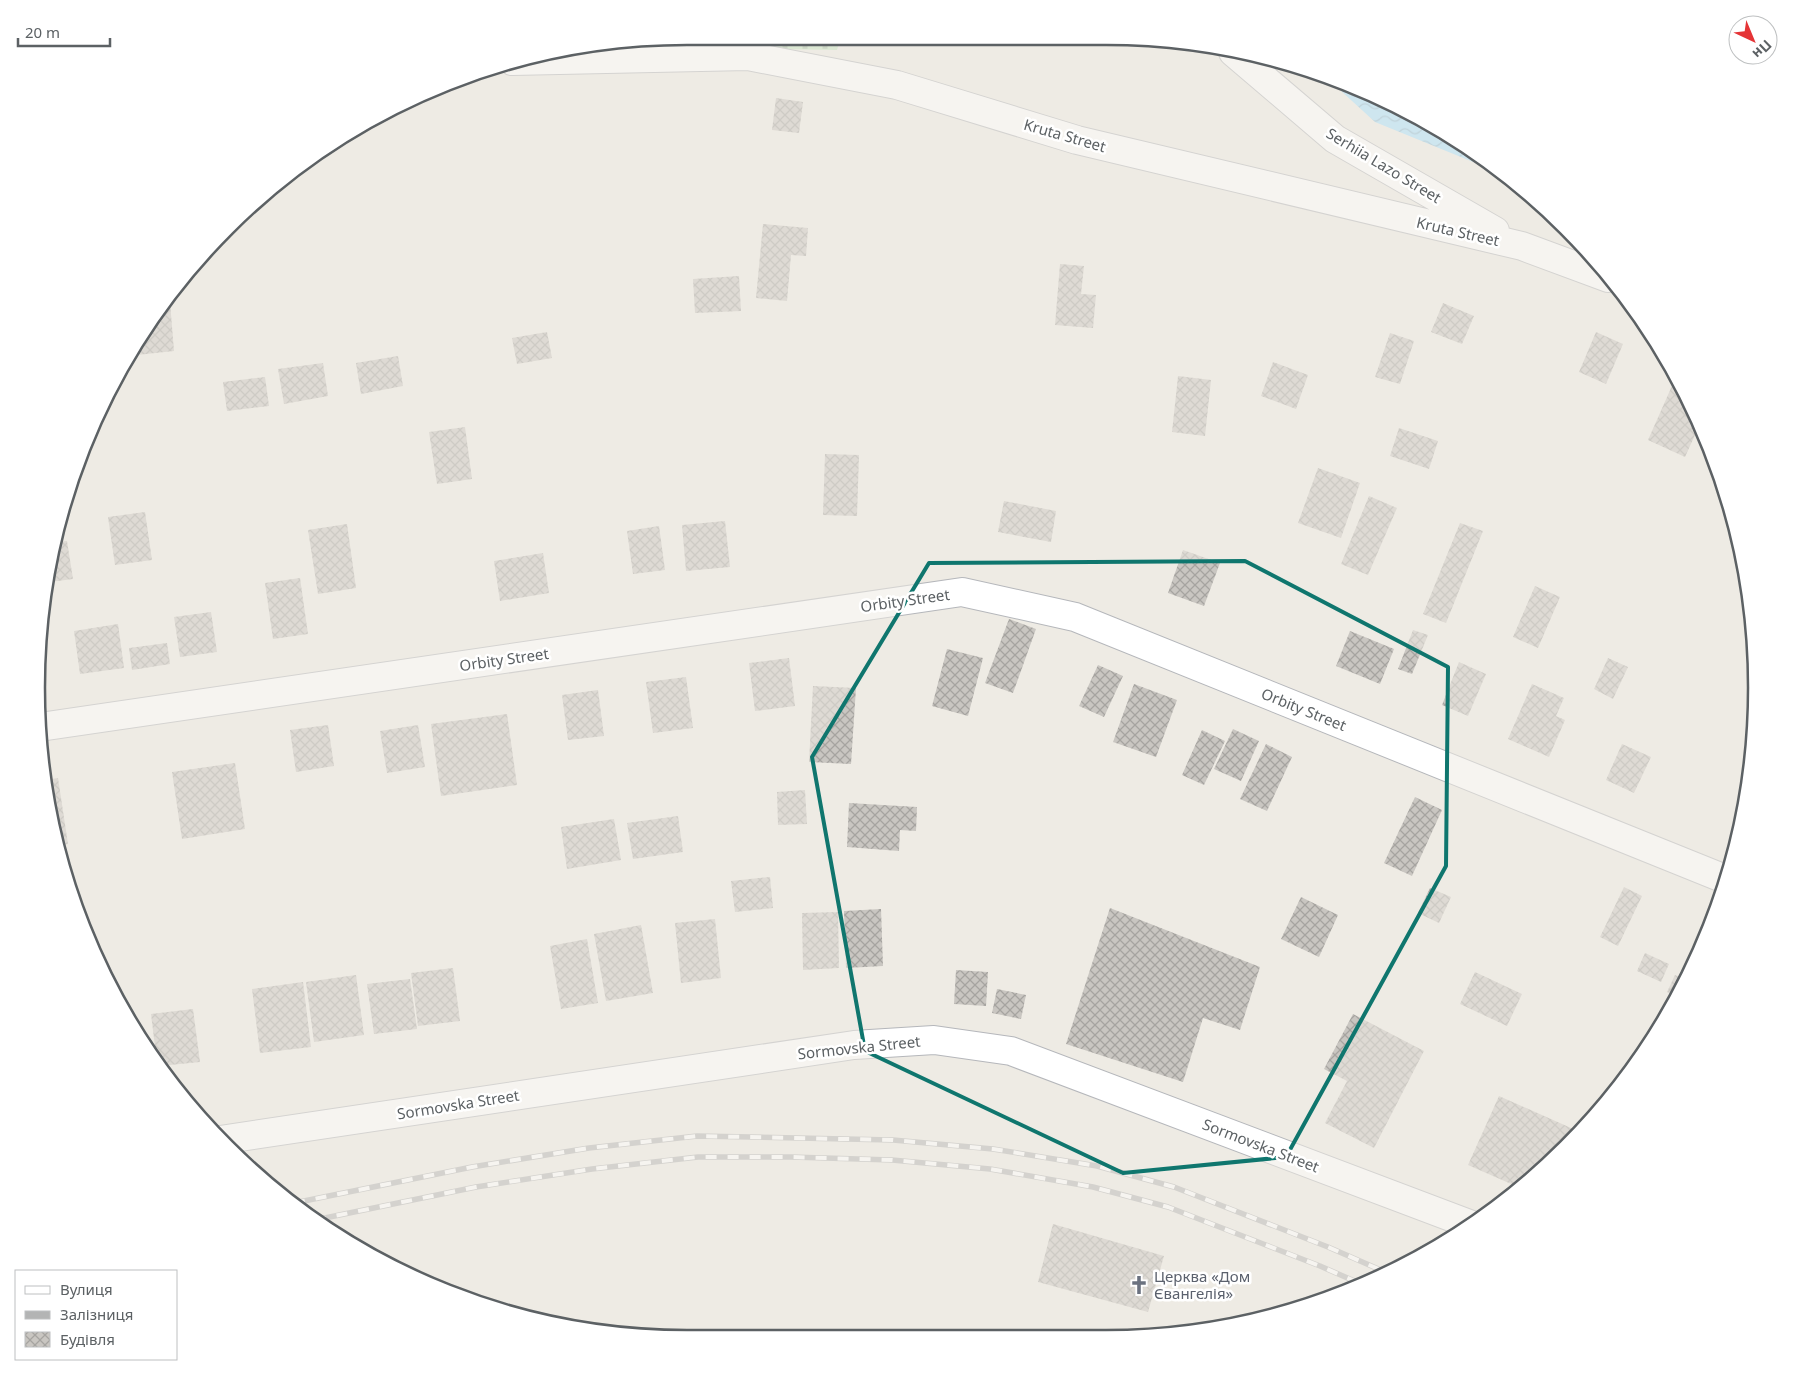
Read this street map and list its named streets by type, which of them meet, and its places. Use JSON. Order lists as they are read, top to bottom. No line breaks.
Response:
{"streets":{"street":["Kruta Street","Serhiia Lazo Street","Orbity Street","Sormovska Street"]},"crossings":[["Kruta Street","Serhiia Lazo Street"]],"places":{"church":["Церква «Дом Євангелія»"]},"legend":["Вулиця","Залізниця","Будівля"],"scale_bar":"20 m","north":"bottom right"}
